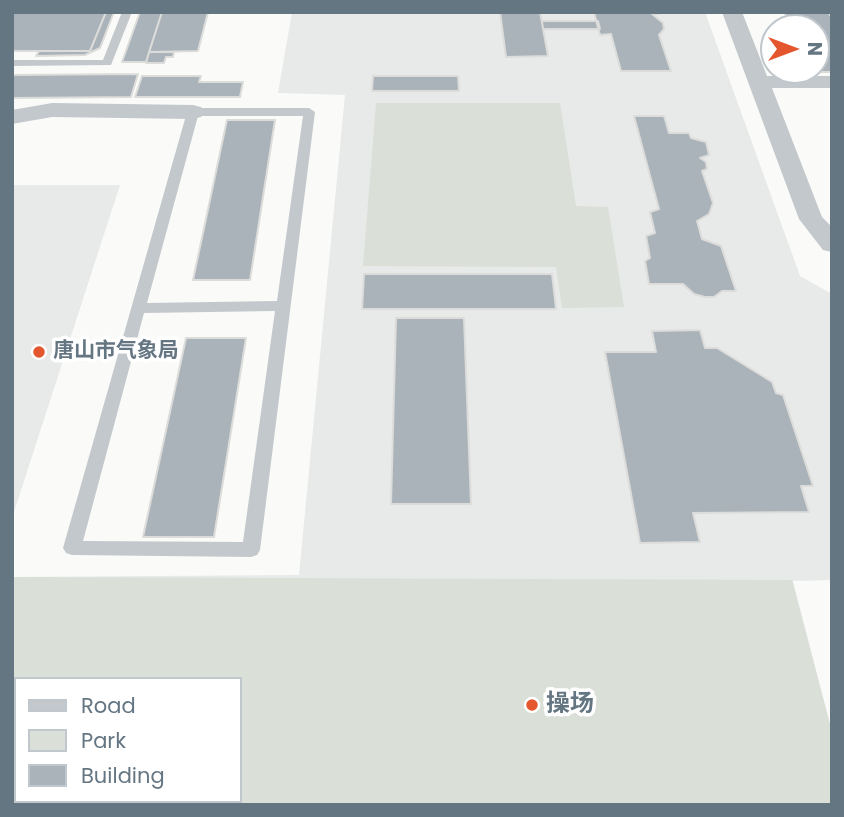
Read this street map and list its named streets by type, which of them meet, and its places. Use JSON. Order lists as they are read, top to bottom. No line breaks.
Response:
{"places":["唐山市气象局","操场"],"legend":["Road","Park","Building"],"north":"right"}
